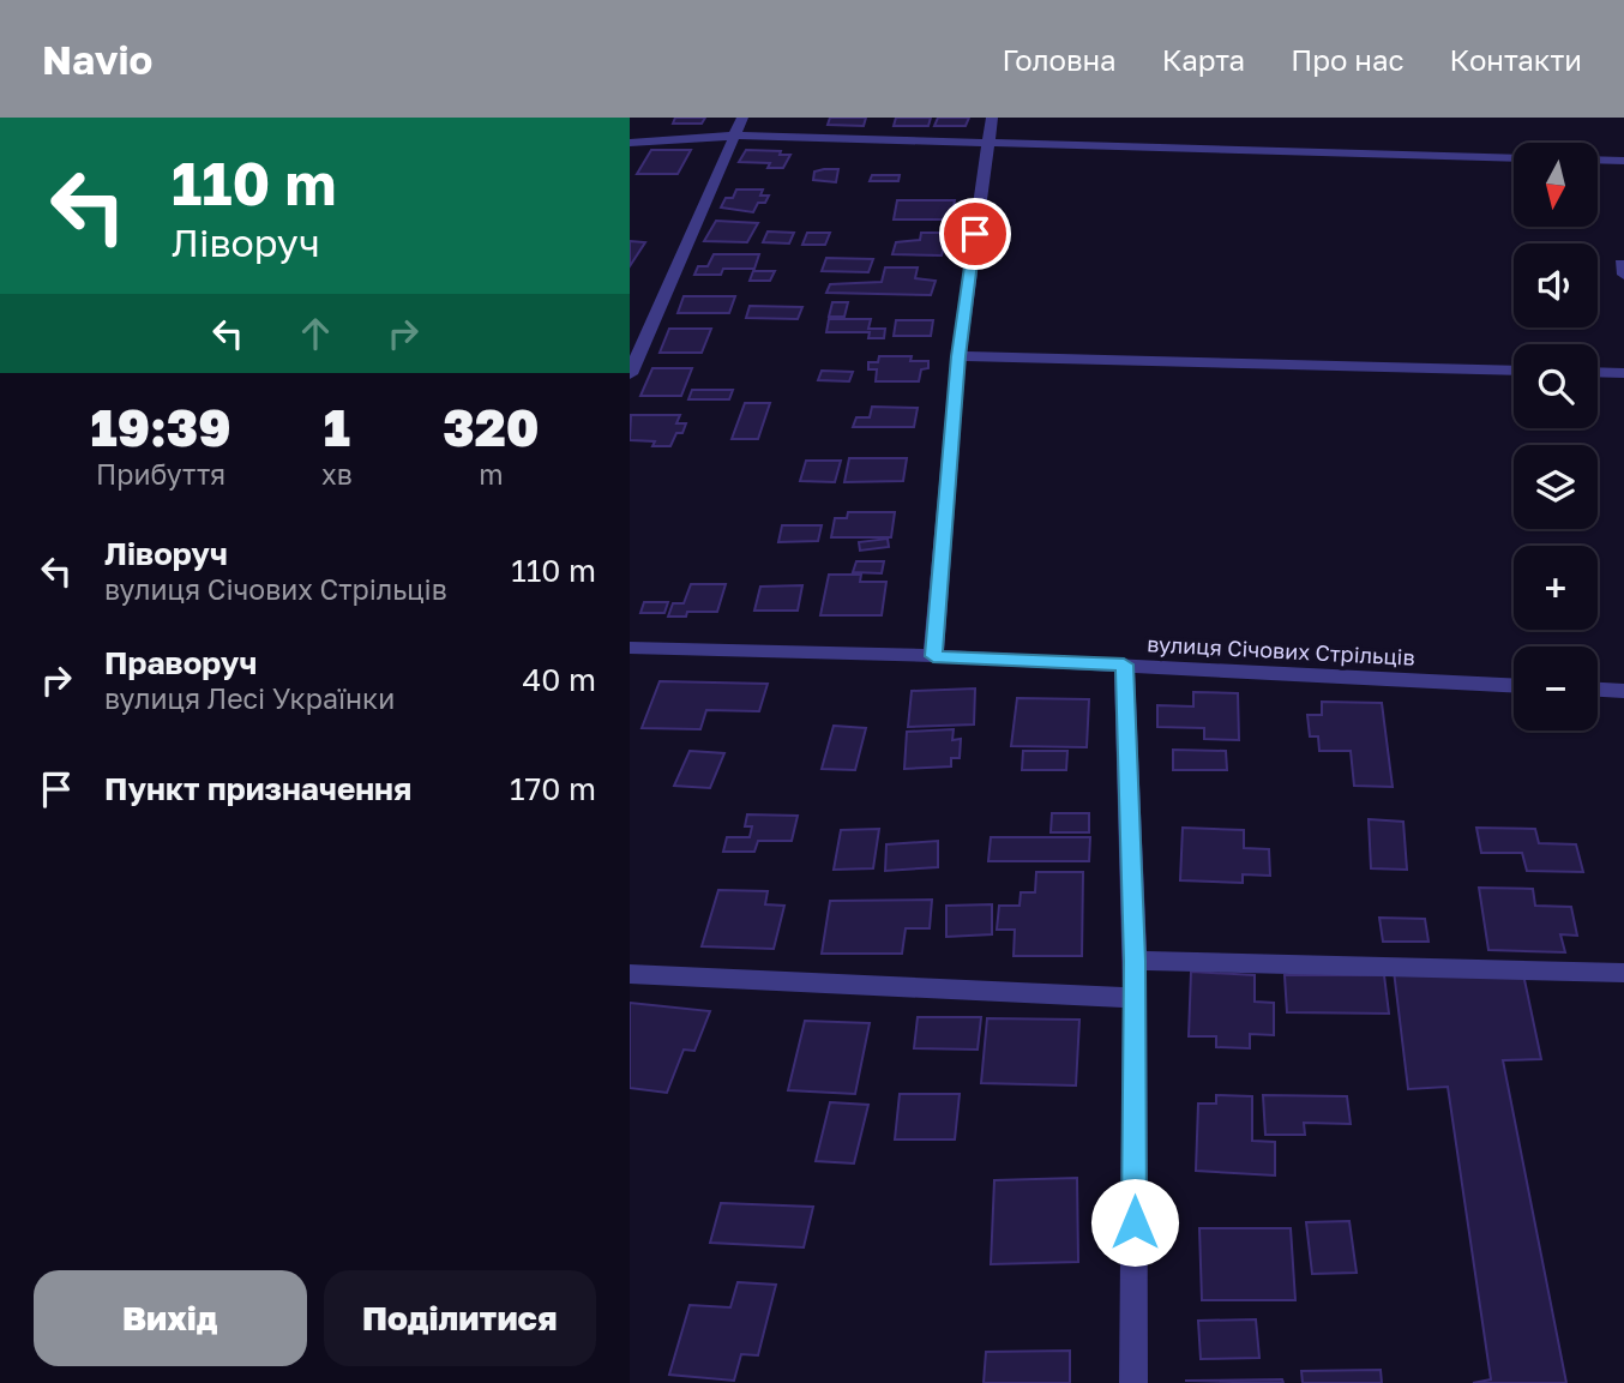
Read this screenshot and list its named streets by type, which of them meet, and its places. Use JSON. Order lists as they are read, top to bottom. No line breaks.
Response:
{"streets":{"street":["вулиця Січових Стрільців"]},"north":"bottom","page":{"header":"Navio","nav":["Головна","Карта","Про нас","Контакти"],"turn":["110 m","Ліворуч"],"map_buttons":["+","−"],"eta":["19:39","Прибуття","1","хв","320","m"],"list":[{"name":"Ліворуч","note":"вулиця Січових Стрільців","value":"110 m"},{"name":"Праворуч","note":"вулиця Лесі Українки","value":"40 m"},{"name":"Пункт призначення","value":"170 m"}],"buttons":["Вихід","Поділитися"]}}
